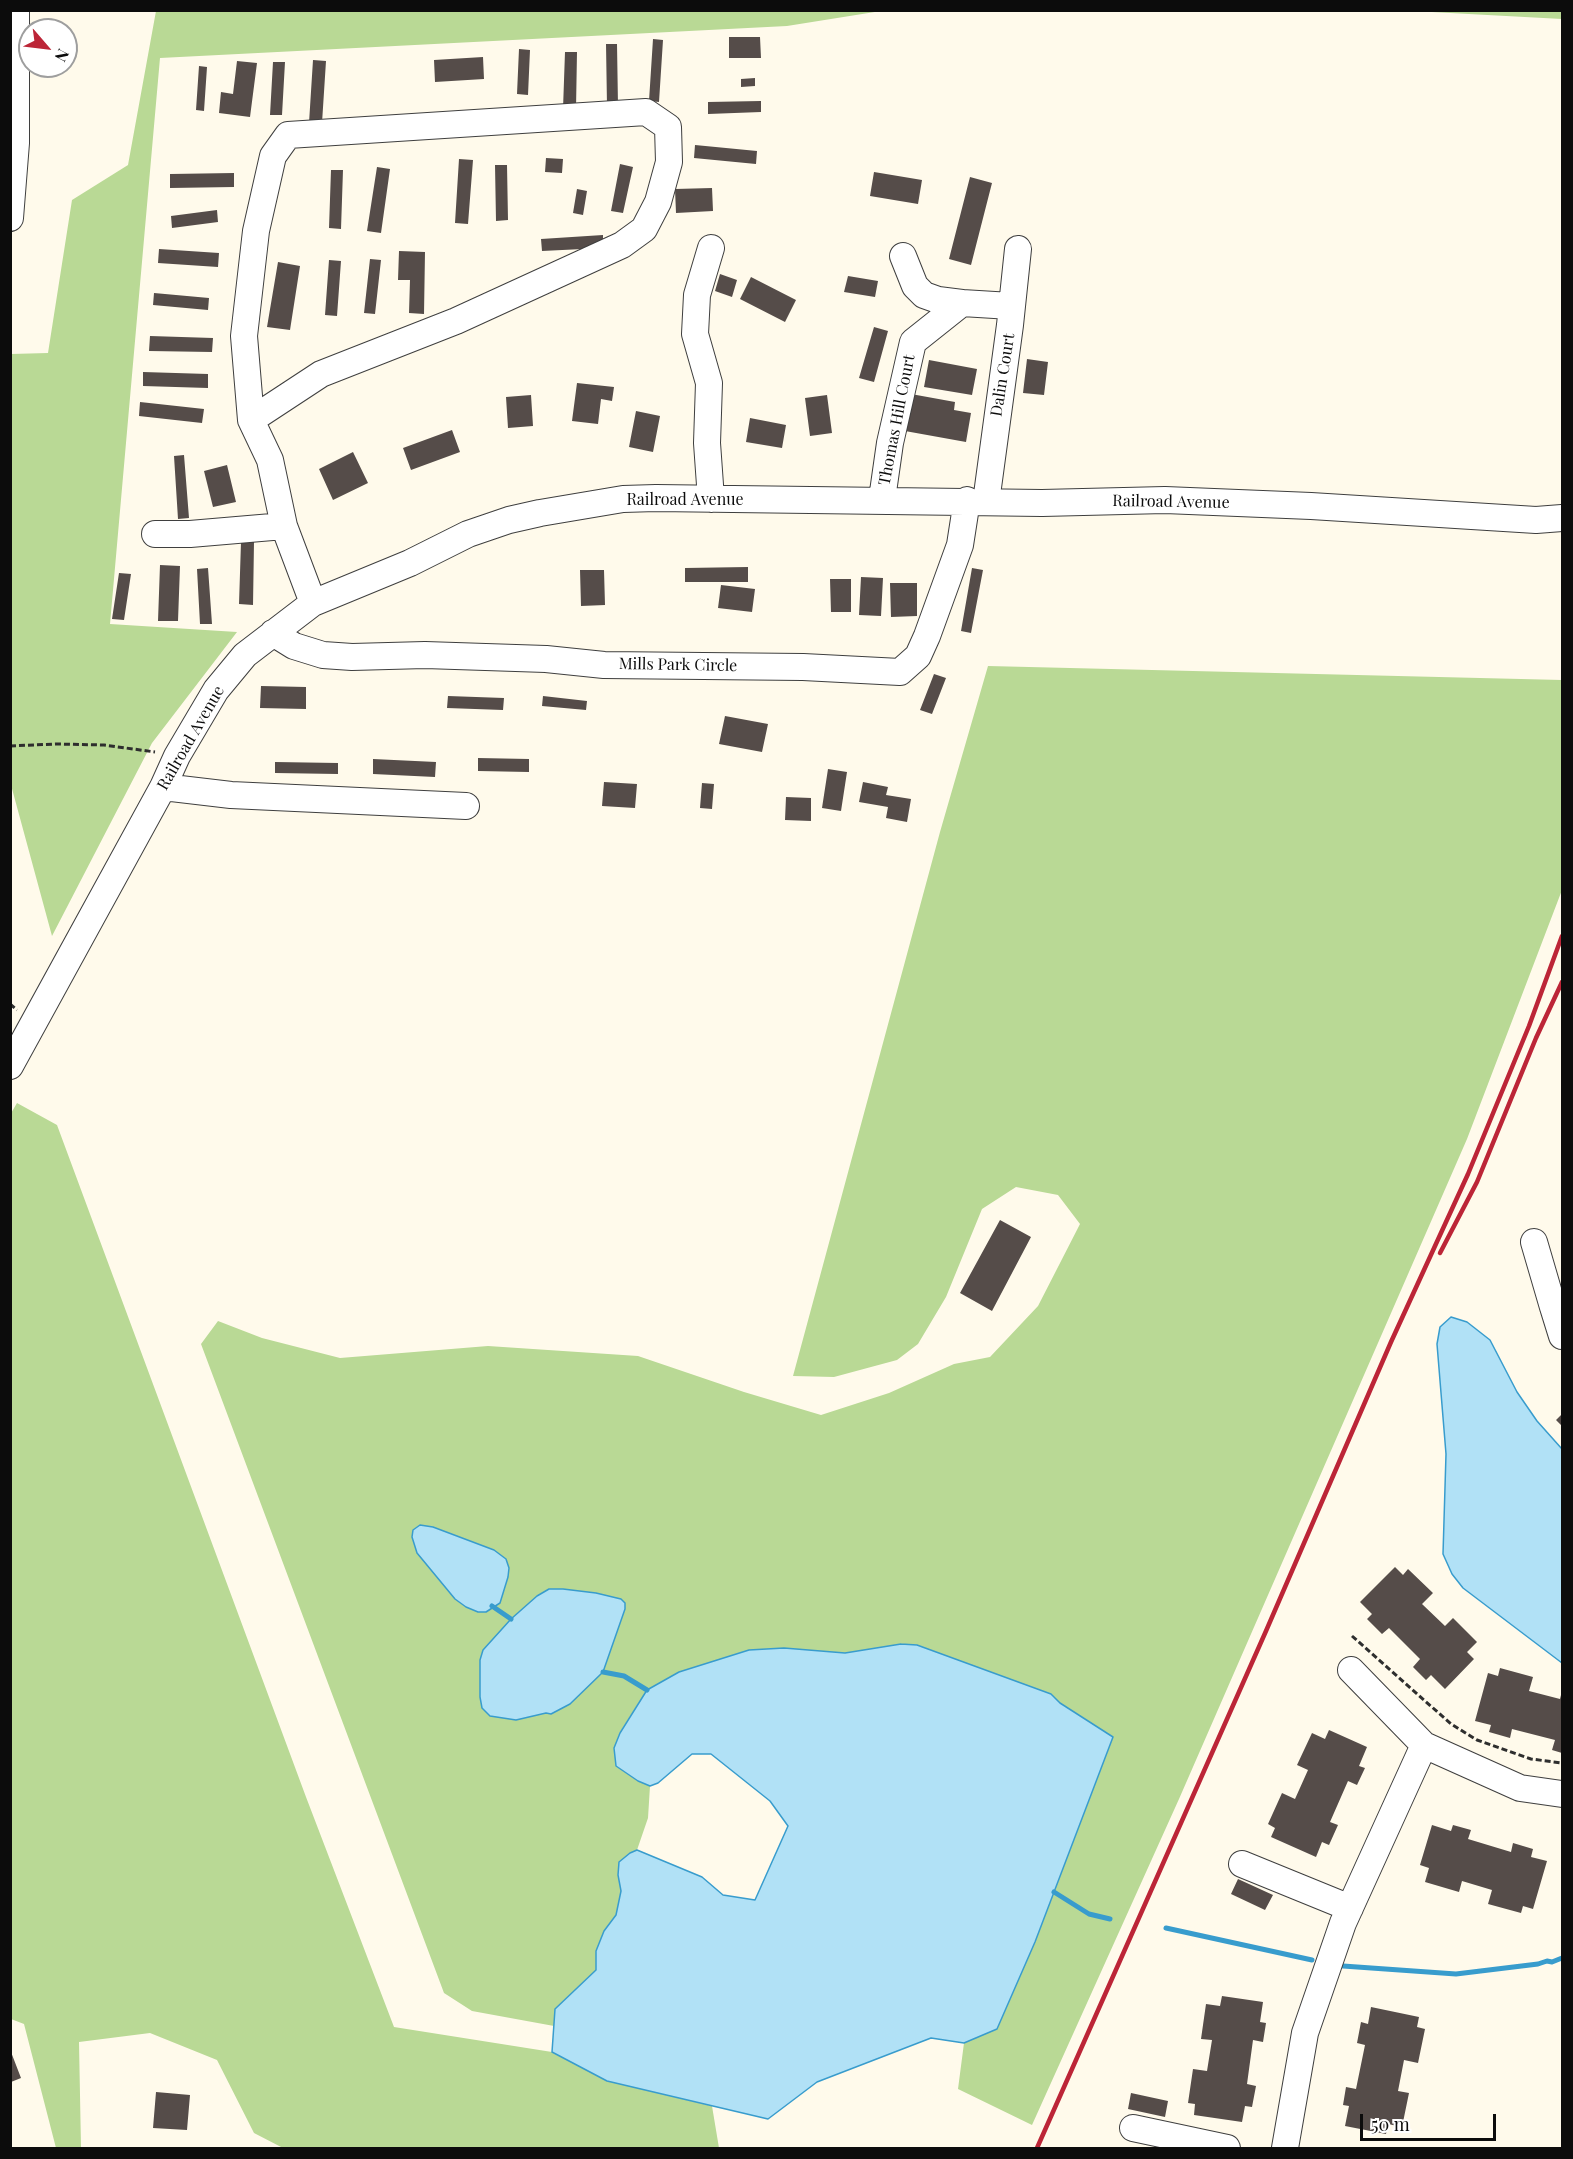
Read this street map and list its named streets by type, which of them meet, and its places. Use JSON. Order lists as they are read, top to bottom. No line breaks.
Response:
{"streets":{"street":["Dalin Court","Thomas Hill Court","Railroad Avenue","Mills Park Circle"]},"crossings":[["Dalin Court","Railroad Avenue"],["Dalin Court","Mills Park Circle"],["Thomas Hill Court","Railroad Avenue"],["Railroad Avenue","Mills Park Circle"]],"scale_bar":"50 m","north":"bottom right"}
